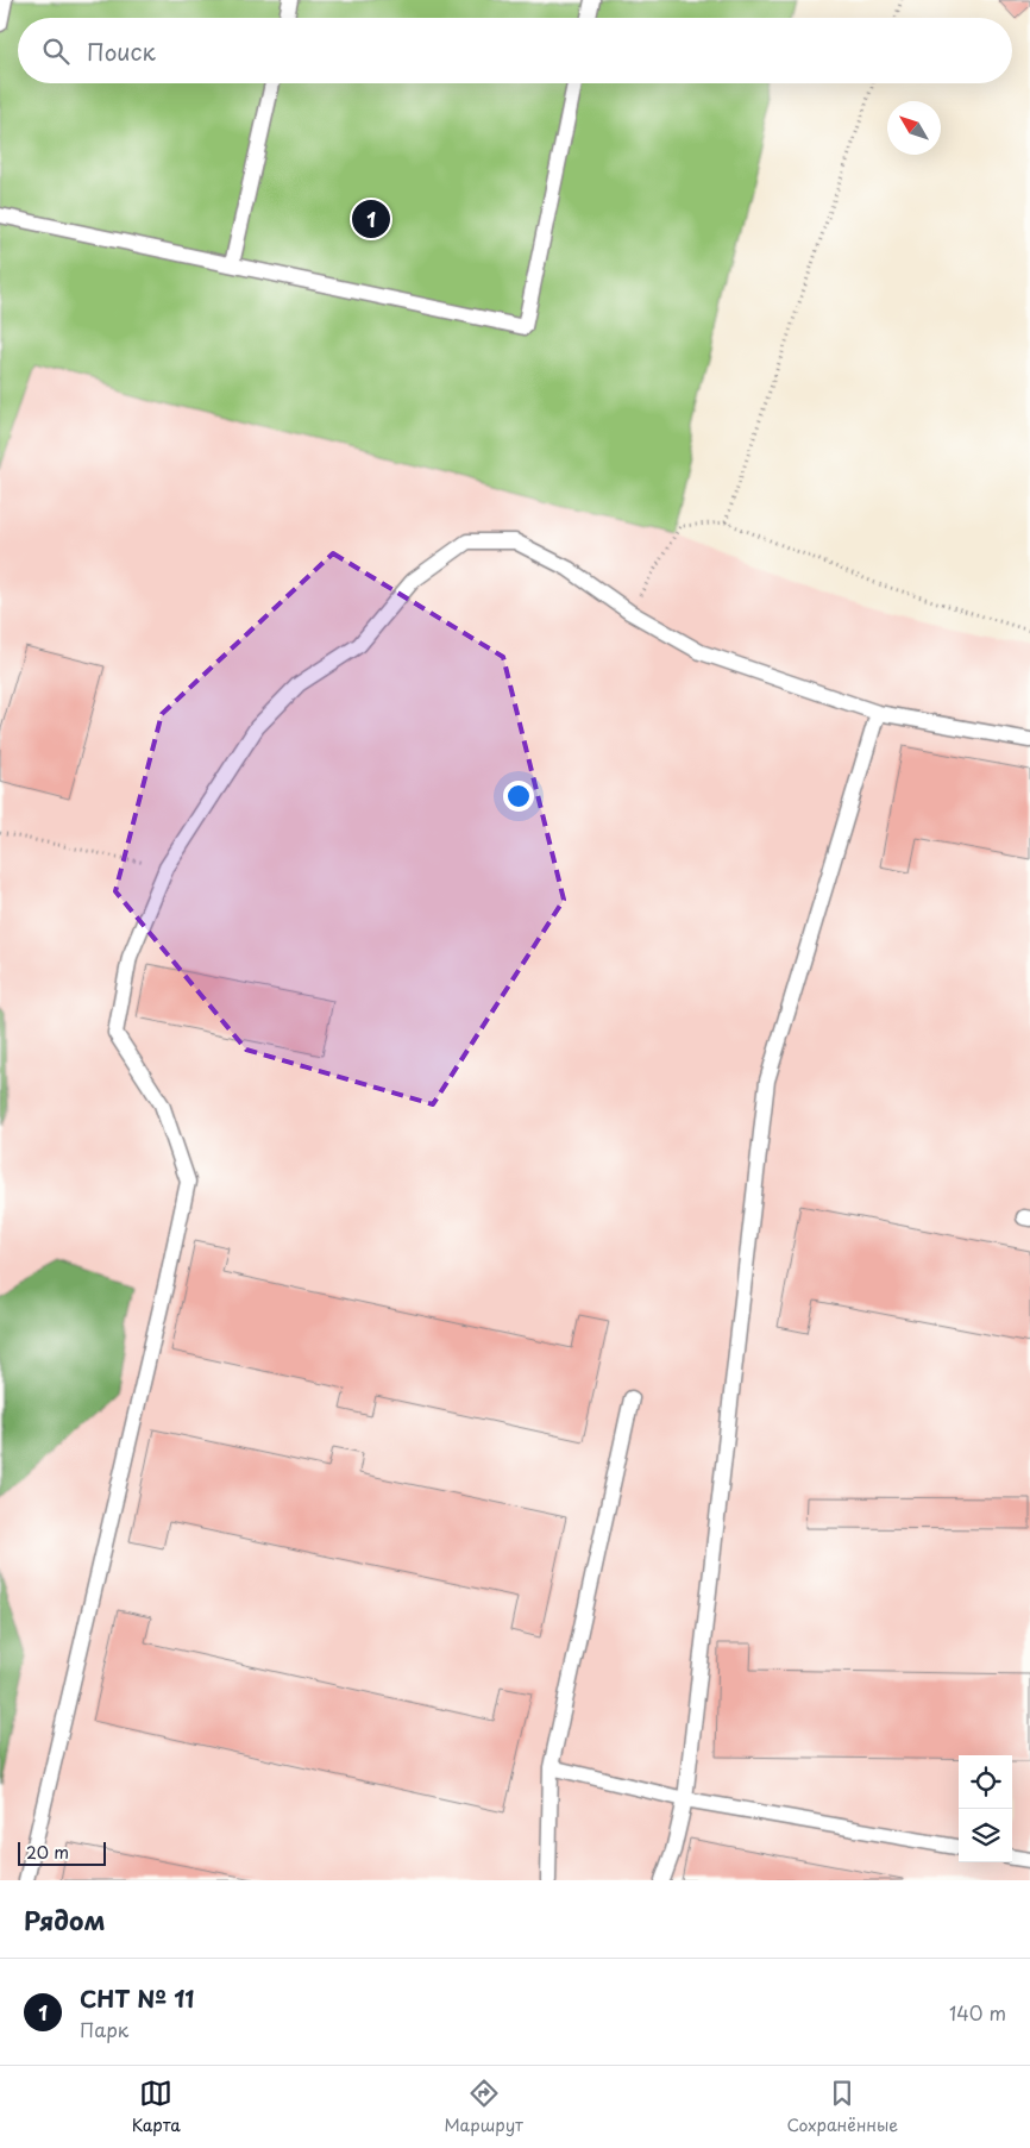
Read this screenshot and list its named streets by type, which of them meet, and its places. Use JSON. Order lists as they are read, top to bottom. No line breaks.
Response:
{"scale_bar":"20 m","north":"top left","page":{"search":"Поиск","pins":"1","scale":"20 m","heading":"Рядом","list":[{"mark":"1","name":"СНТ № 11","note":"Парк","value":"140 m"}],"nav":["Карта","Маршрут","Сохранённые"]}}
